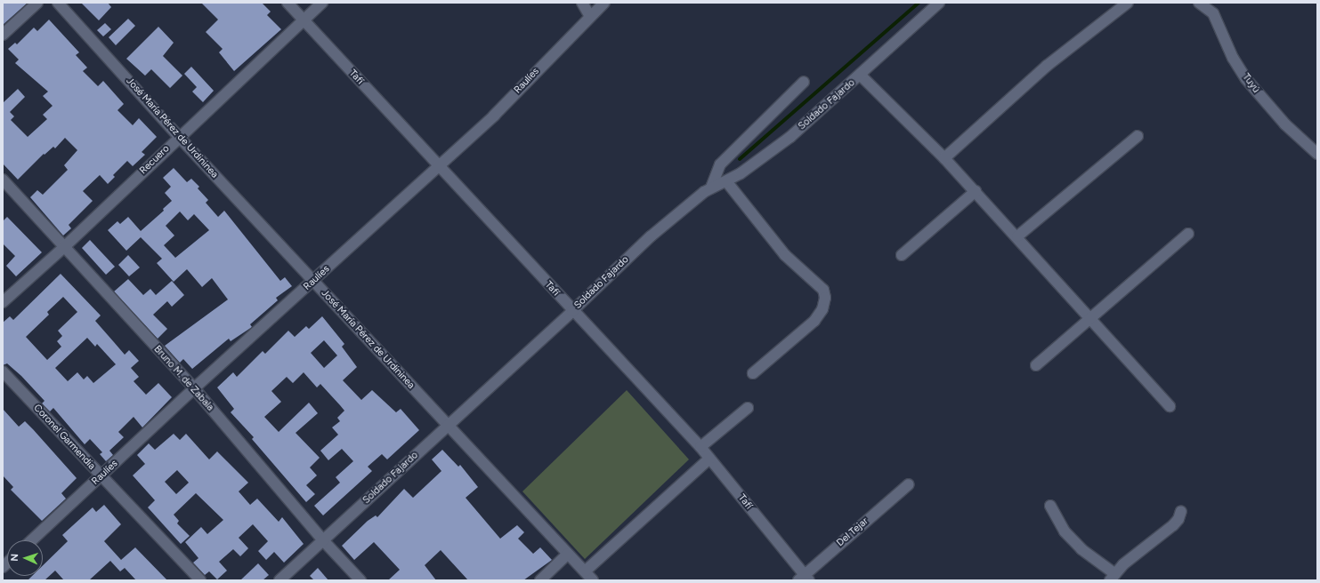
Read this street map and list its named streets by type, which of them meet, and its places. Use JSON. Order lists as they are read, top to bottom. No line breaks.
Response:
{"streets":{"street":["Tafí","Raulíes","Tuyú","Soldado Fajardo","José María Pérez de Urdininea","Recuero","Bruno M. de Zabala","Coronel Garmendia","Del Tejar"]},"crossings":[["Tafí","Raulíes"],["Tafí","Soldado Fajardo"],["Tafí","Recuero"],["Tafí","Del Tejar"],["Raulíes","José María Pérez de Urdininea"],["Raulíes","Bruno M. de Zabala"],["Raulíes","Coronel Garmendia"],["Soldado Fajardo","José María Pérez de Urdininea"],["Soldado Fajardo","Bruno M. de Zabala"],["José María Pérez de Urdininea","Recuero"],["Recuero","Bruno M. de Zabala"]],"north":"left"}
